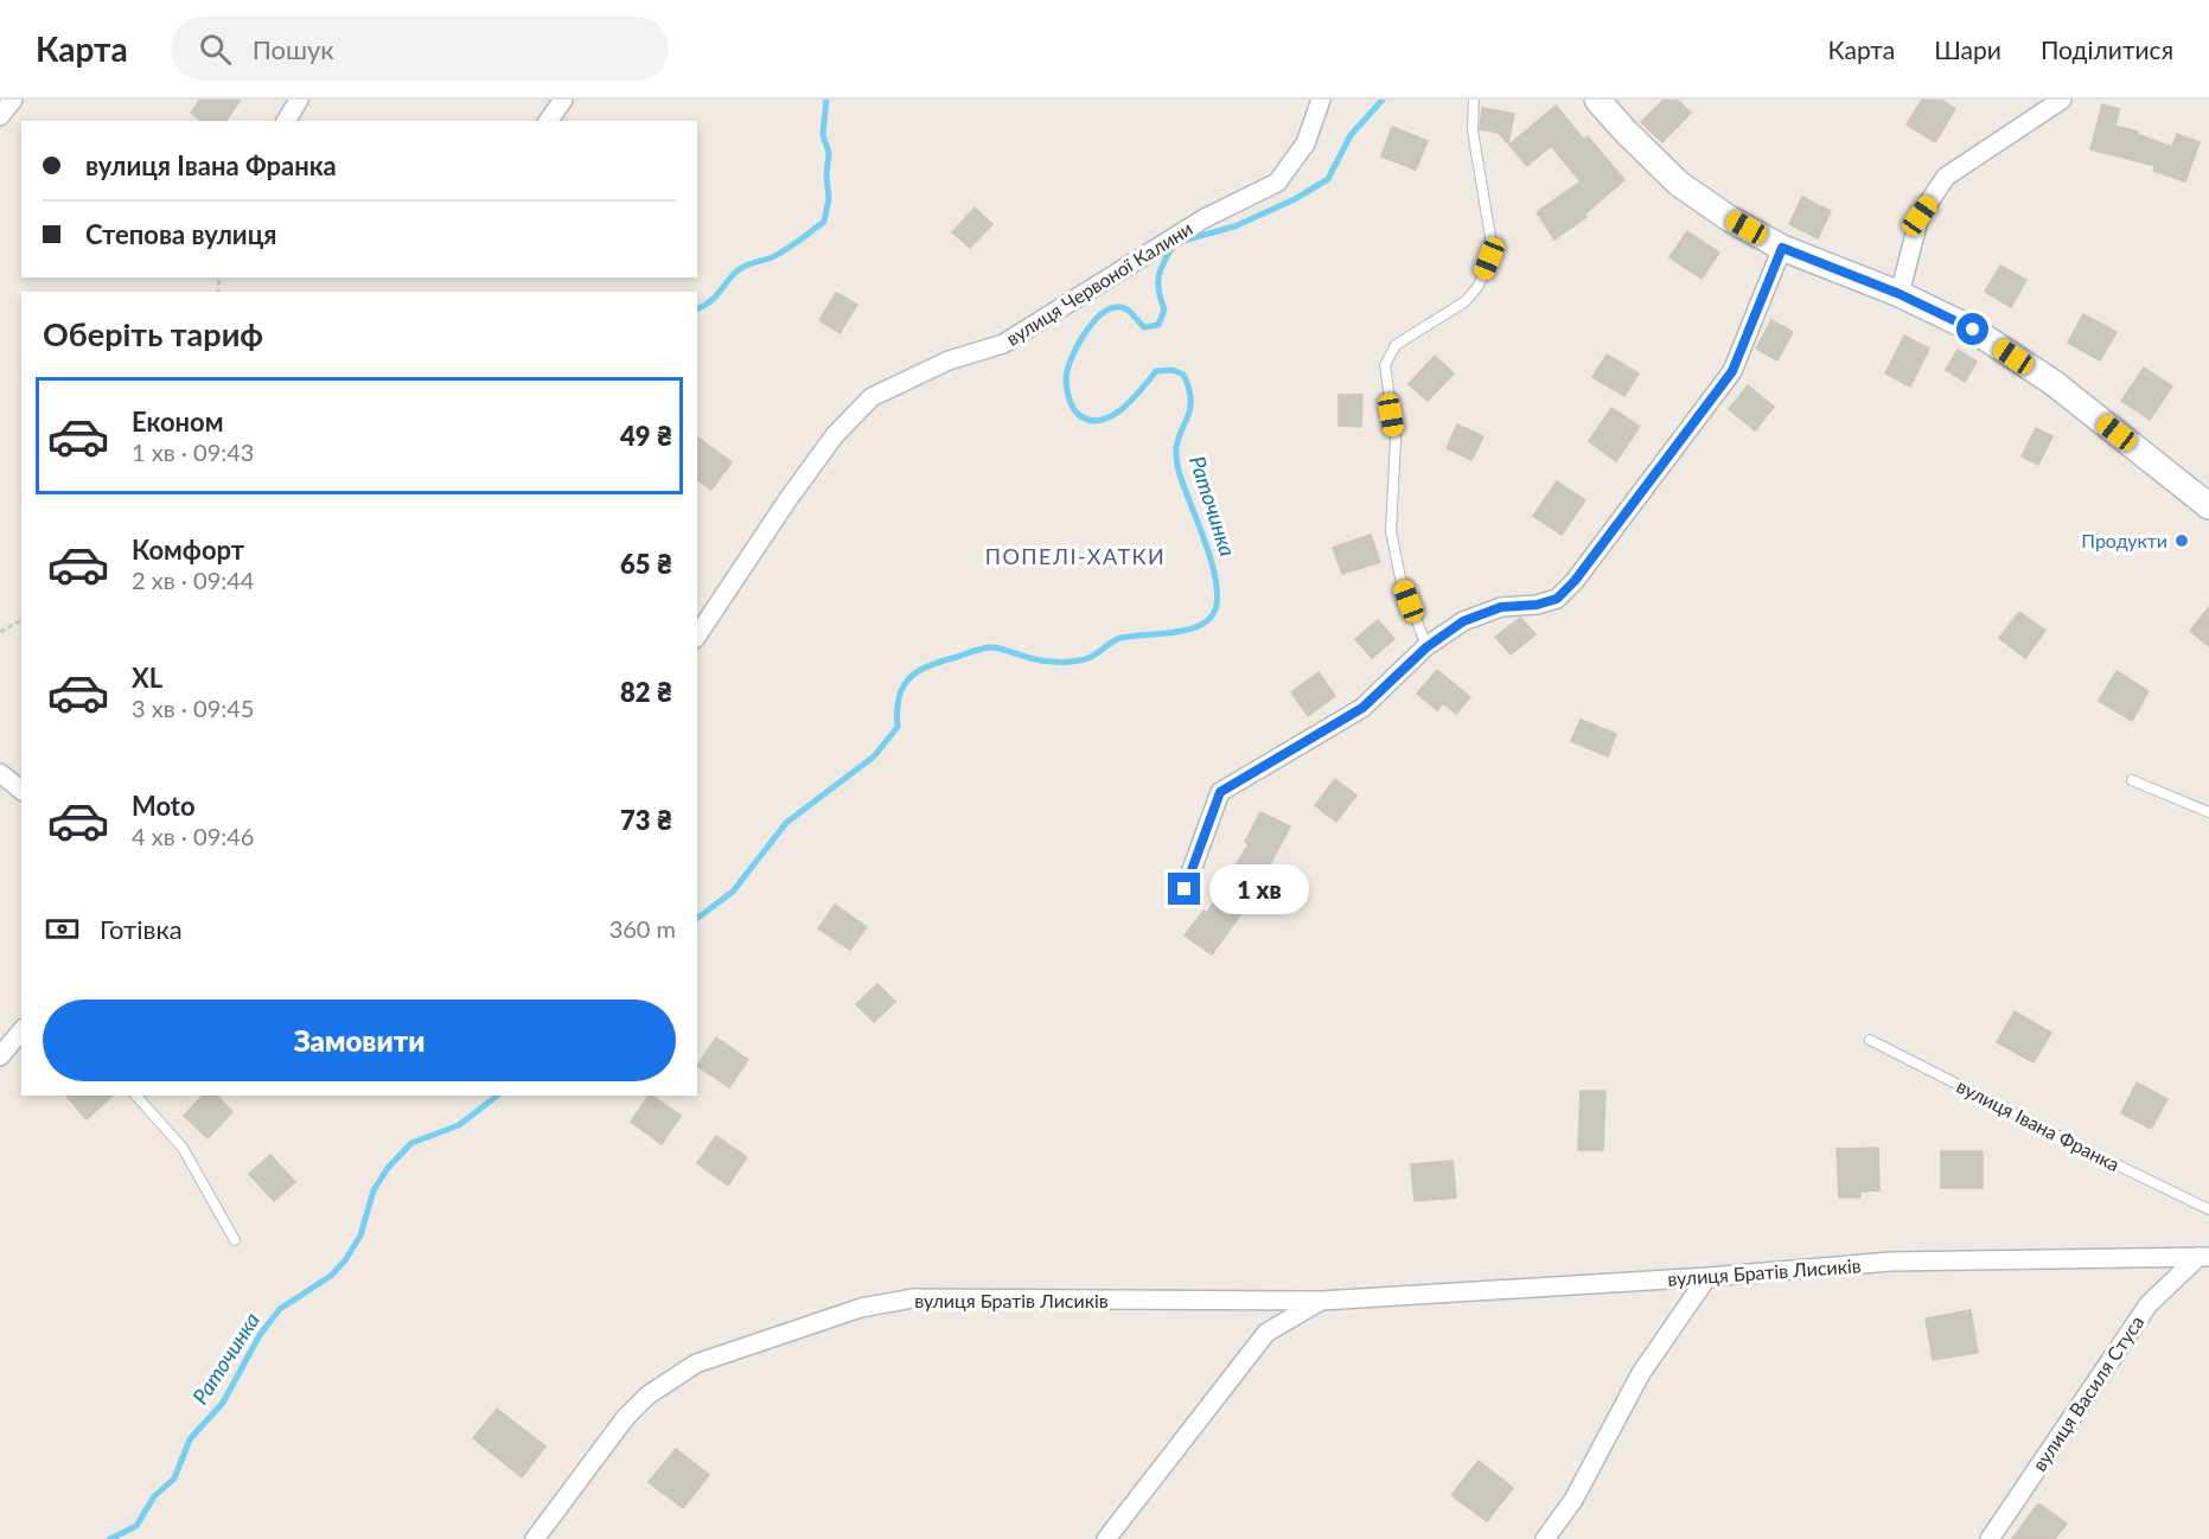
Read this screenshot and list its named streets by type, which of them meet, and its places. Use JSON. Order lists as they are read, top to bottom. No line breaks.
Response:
{"streets":{"street":["вулиця Червоної Калини","вулиця Братів Лисиків","вулиця Василя Стуса"],"lane":["вулиця Івана Франка"]},"crossings":[["вулиця Братів Лисиків","вулиця Василя Стуса"]],"districts":["ПОПЕЛІ-ХАТКИ"],"water":["Раточинка"],"places":["Продукти"],"page":{"header":"Карта","search":"Пошук","nav":["Карта","Шари","Поділитися"],"banner":["вулиця Івана Франка","Степова вулиця"],"heading":"Оберіть тариф","list":[{"name":"Економ","note":"1 хв · 09:43","value":"49 ₴"},{"name":"Комфорт","note":"2 хв · 09:44","value":"65 ₴"},{"name":"XL","note":"3 хв · 09:45","value":"82 ₴"},{"name":"Moto","note":"4 хв · 09:46","value":"73 ₴"}],"bubble":"1 хв","pay":["Готівка","360 m"],"buttons":"Замовити"}}
